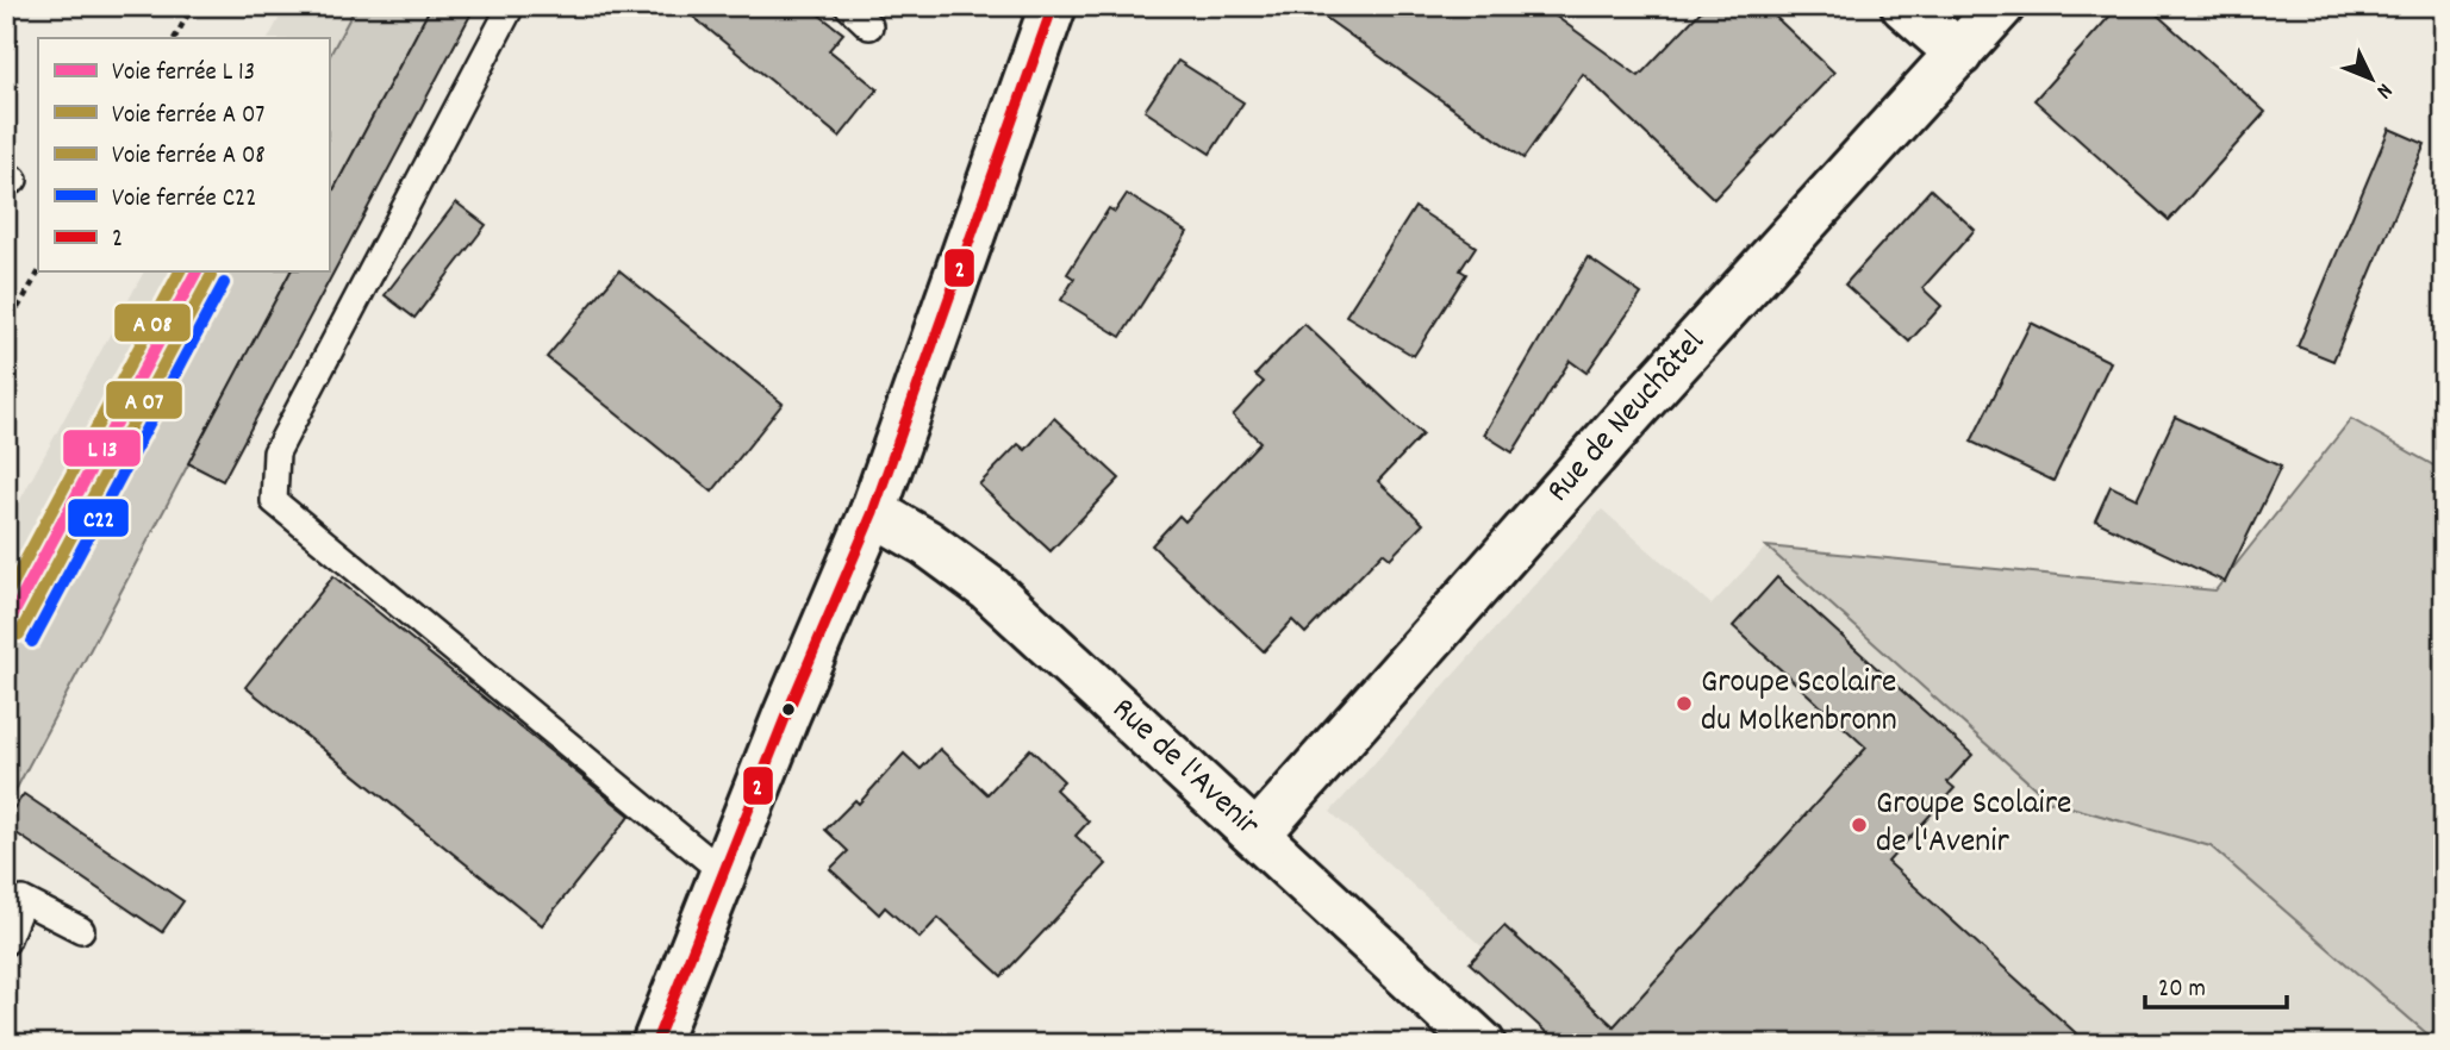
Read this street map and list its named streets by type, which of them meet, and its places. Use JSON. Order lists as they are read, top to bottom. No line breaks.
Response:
{"streets":{"street":["Rue de Neuchâtel","Rue de l'Avenir"]},"crossings":[["Rue de Neuchâtel","Rue de l'Avenir"]],"places":["Groupe Scolaire du Molkenbronn","Groupe Scolaire de l'Avenir"],"lines":["transit line 2","rail line C22"],"legend":["Voie ferrée L 13","Voie ferrée A 07","Voie ferrée A 08","Voie ferrée C22","2"],"scale_bar":"20 m","north":"bottom right"}
